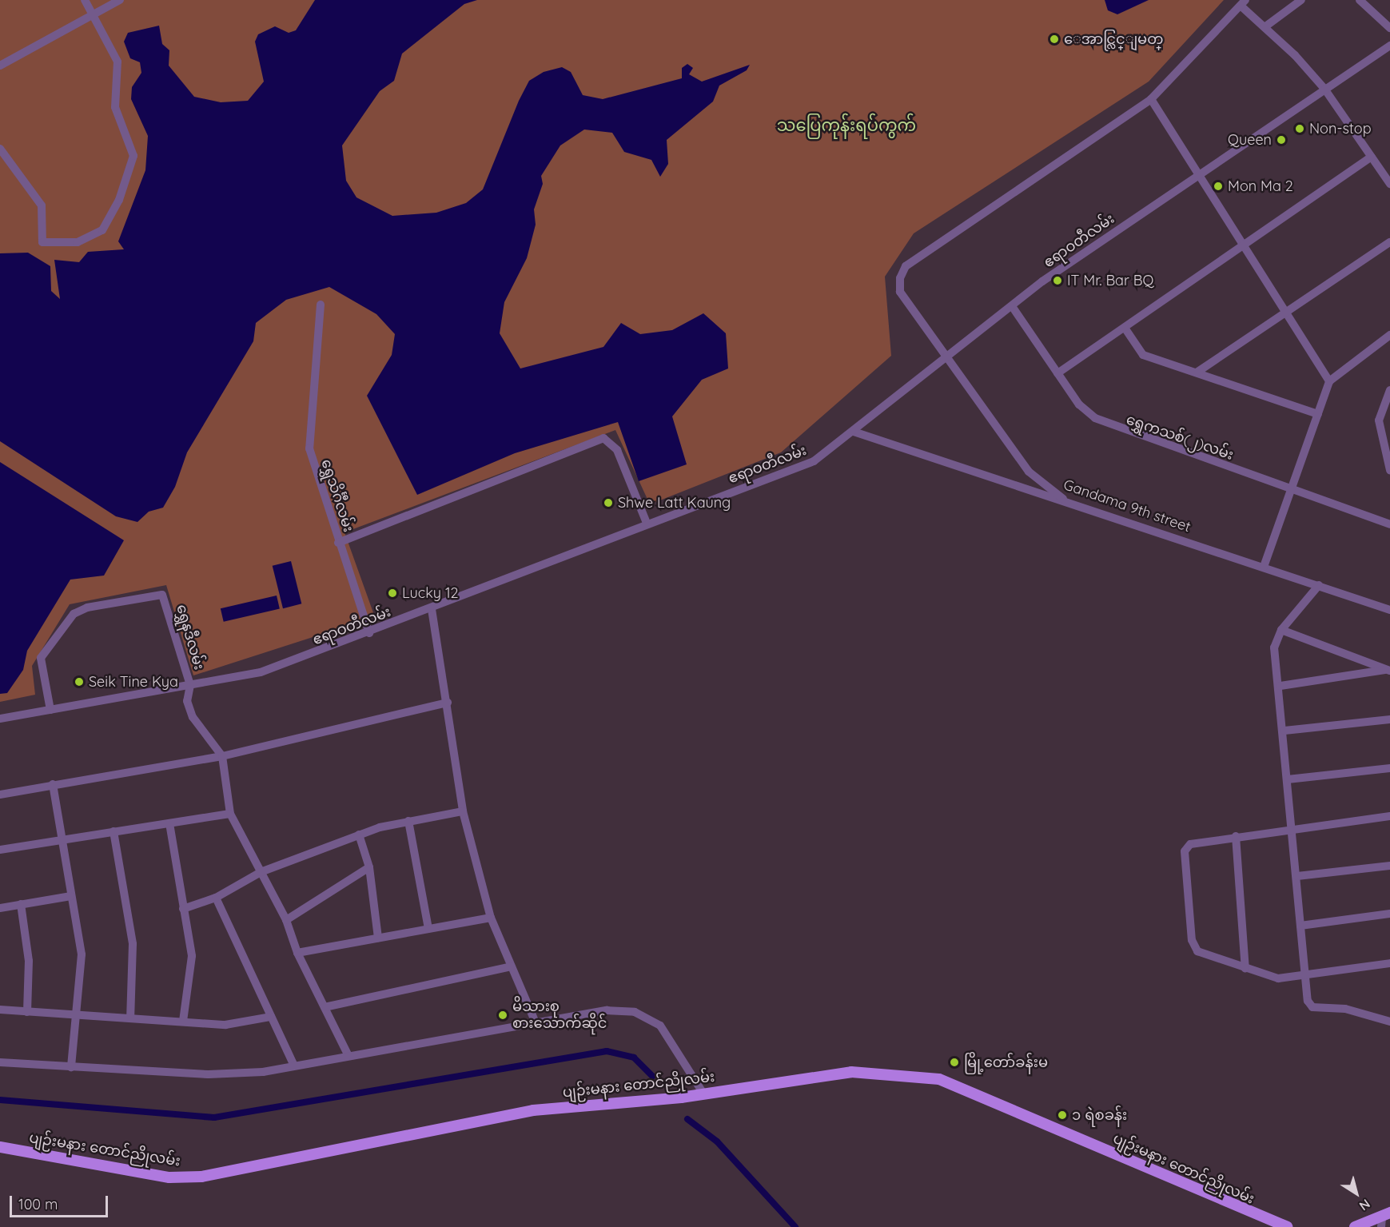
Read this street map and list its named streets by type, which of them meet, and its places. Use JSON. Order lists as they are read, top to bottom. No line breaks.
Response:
{"streets":{"main road":["ပျဉ်းမနား တောင်ညိုလမ်း"],"street":["ဧရာဝတီလမ်း","ရွှေကသစ်(၂)လမ်း","ရွှေသိင်္ဂီလမ်း","Gandama 9th street","ရွှေနဒီလမ်း"]},"crossings":[["ဧရာဝတီလမ်း","ရွှေကသစ်(၂)လမ်း"],["ဧရာဝတီလမ်း","ရွှေသိင်္ဂီလမ်း"],["ဧရာဝတီလမ်း","Gandama 9th street"],["ဧရာဝတီလမ်း","ရွှေနဒီလမ်း"]],"districts":["သပြေကုန်းရပ်ကွက်"],"places":["ေအာင္လြင္ျမတ္","Non-stop","Queen","Mon Ma 2","IT Mr. Bar BQ","Shwe Latt Kaung","Lucky 12","Seik Tine Kya","မိသားစု စားသောက်ဆိုင်","မြို့တော်ခန်းမ","၁ ရဲစခန်း"],"scale_bar":"100 m","north":"bottom right"}
